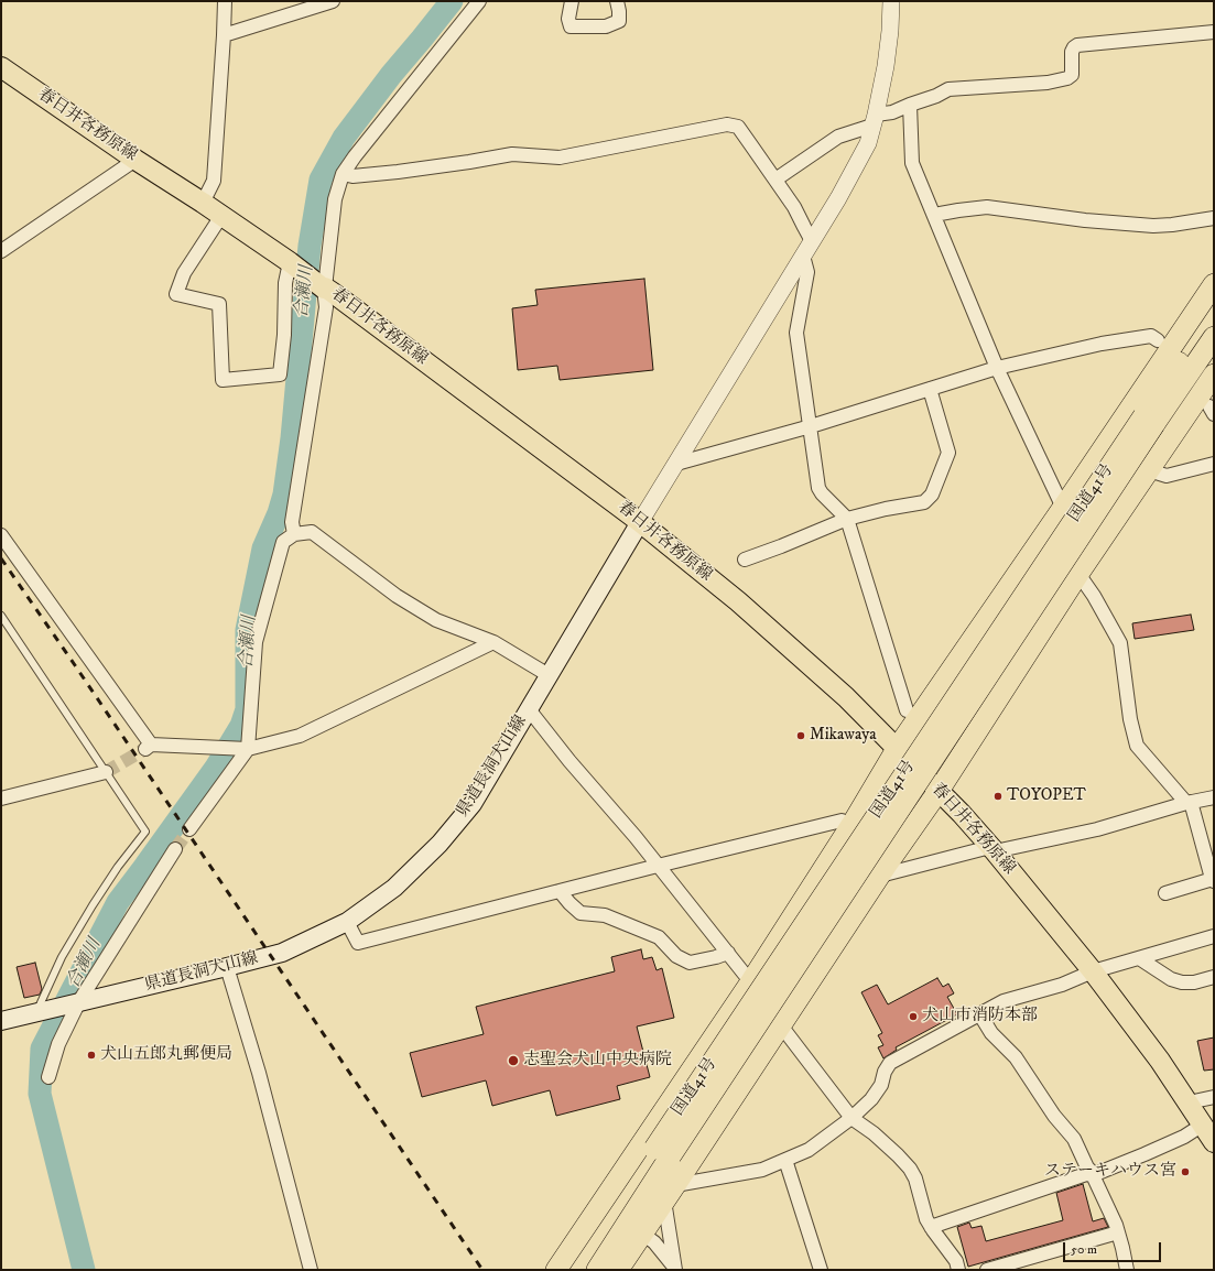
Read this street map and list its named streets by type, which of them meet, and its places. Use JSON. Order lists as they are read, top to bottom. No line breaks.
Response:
{"streets":{"highway":["国道41号"],"main road":["春日井各務原線","県道長洞犬山線"]},"crossings":[["春日井各務原線","県道長洞犬山線"]],"water":["合瀬川"],"places":["Mikawaya","TOYOPET","犬山市消防本部","犬山五郎丸郵便局","志聖会犬山中央病院","ステーキハウス宮"],"scale_bar":"50 m"}
